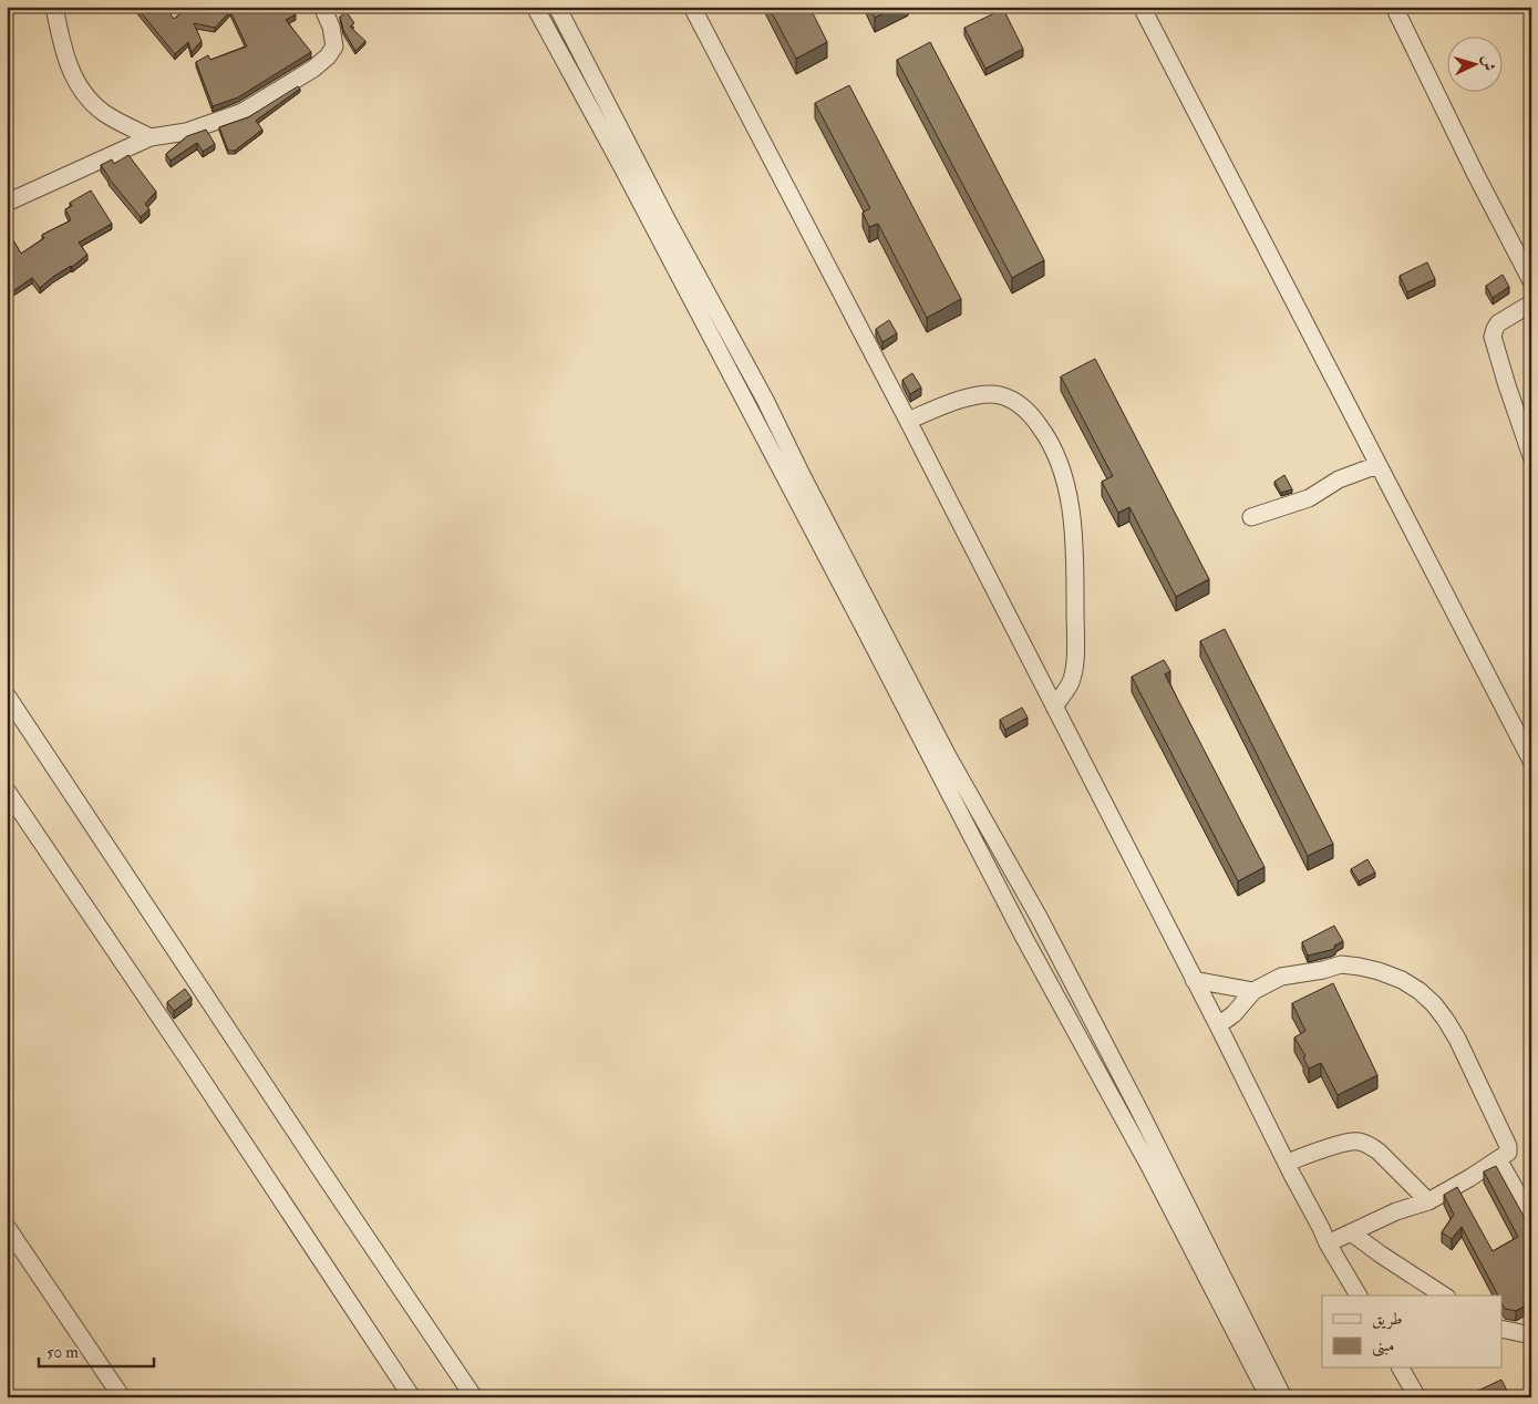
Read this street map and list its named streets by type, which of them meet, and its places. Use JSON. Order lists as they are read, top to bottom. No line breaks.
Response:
{"legend":["طريق","مبنى"],"scale_bar":"50 m","north":"right"}
